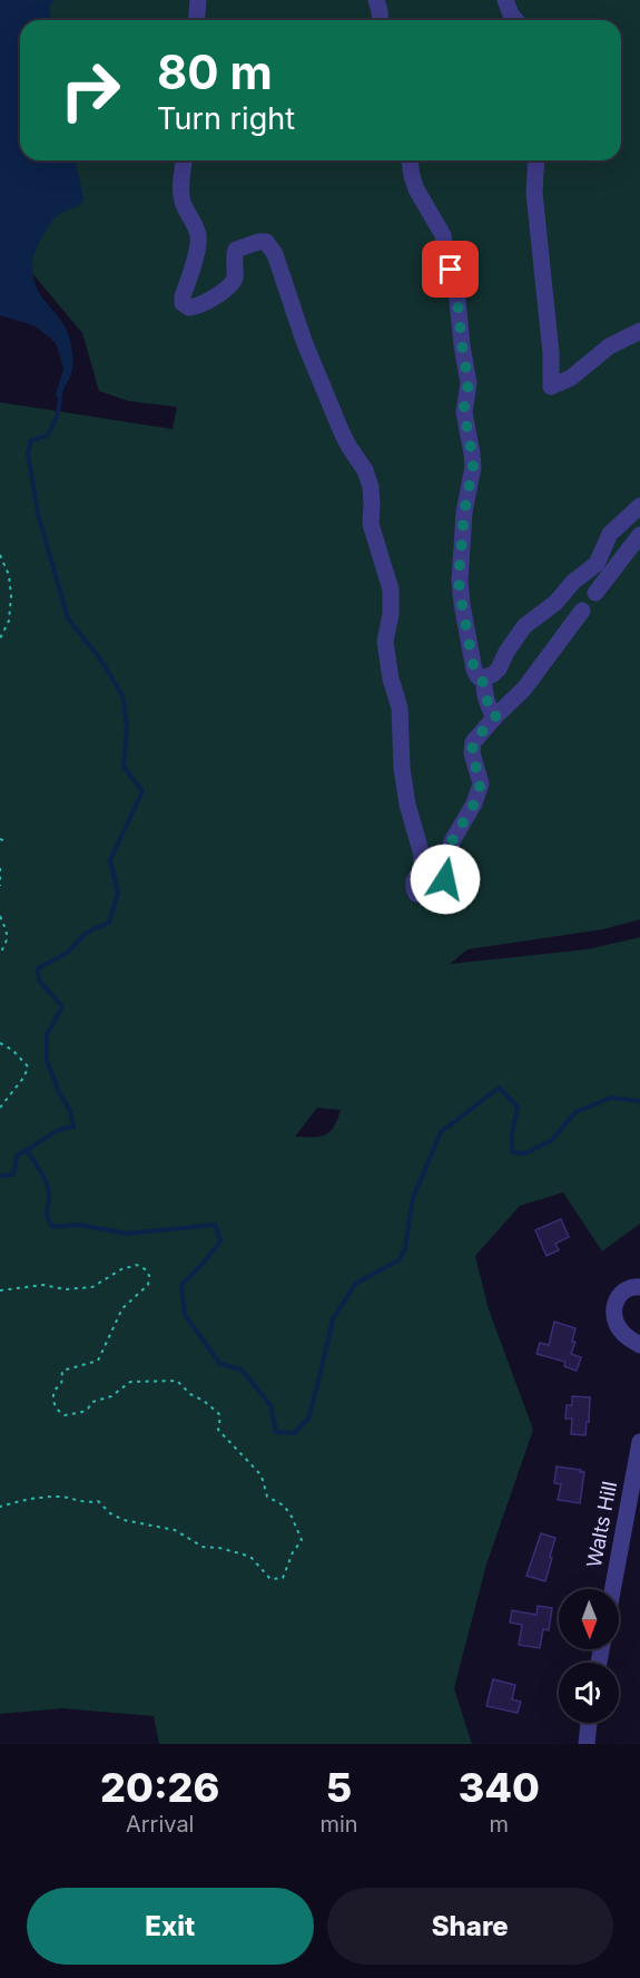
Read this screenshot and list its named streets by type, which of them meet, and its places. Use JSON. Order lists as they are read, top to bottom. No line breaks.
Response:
{"streets":{"street":["Walts Hill"]},"north":"bottom","page":{"turn":["80 m","Turn right"],"eta":["20:26","Arrival","5","min","340","m"],"buttons":["Exit","Share"]}}
